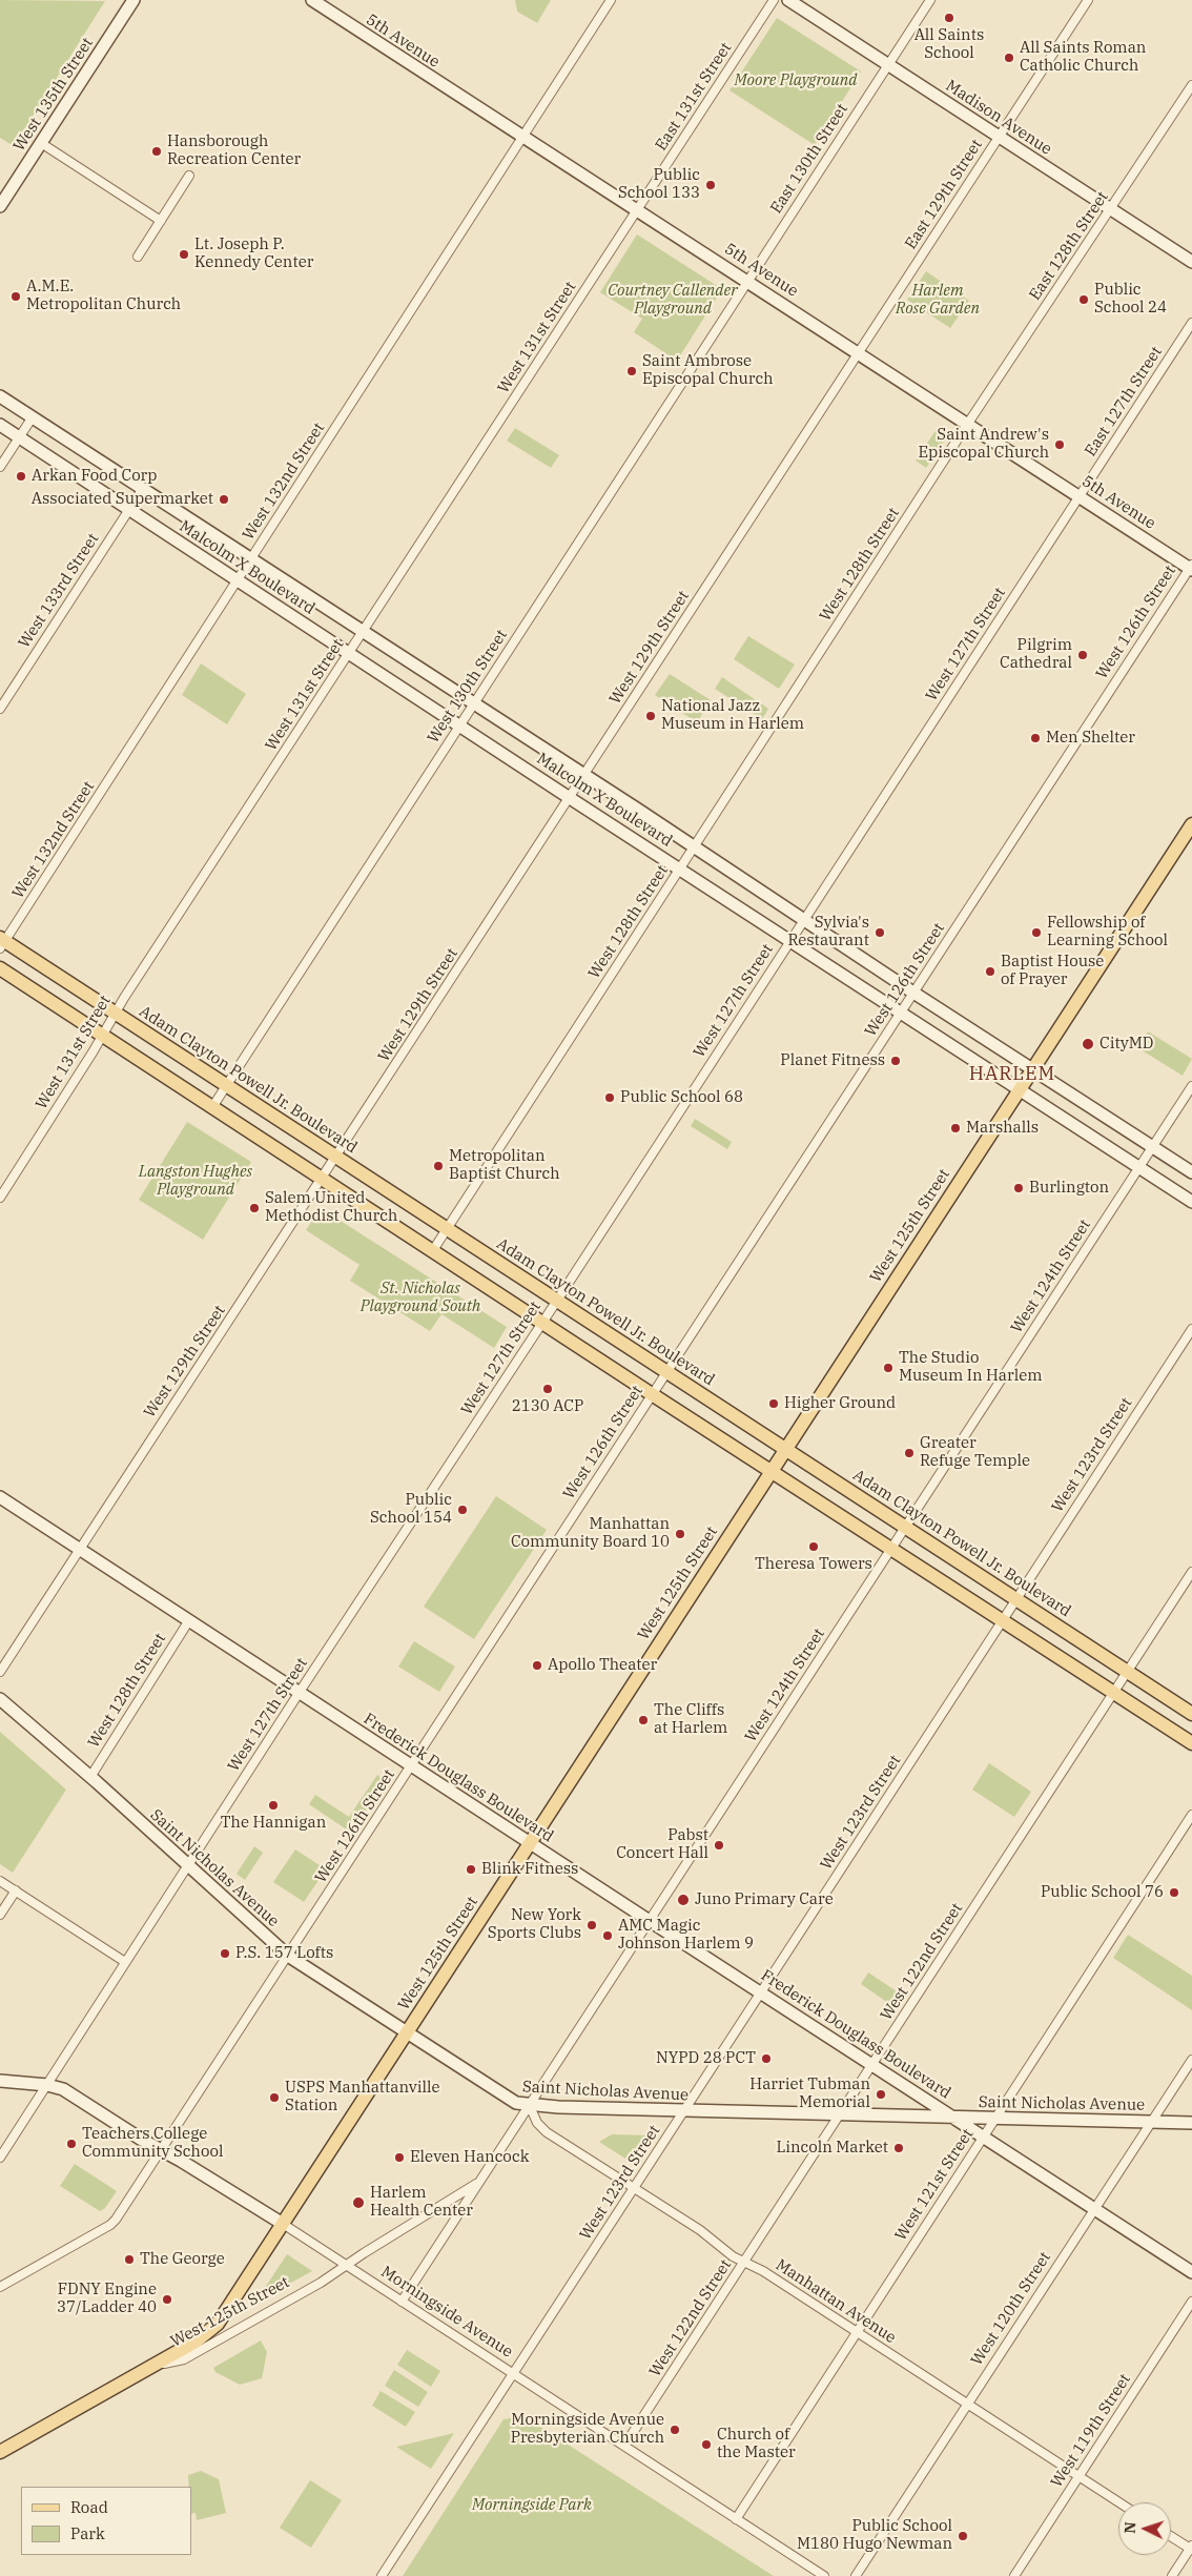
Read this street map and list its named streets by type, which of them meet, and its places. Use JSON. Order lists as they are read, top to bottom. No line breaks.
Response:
{"streets":{"main road":["5th Avenue","West 135th Street","Madison Avenue","Malcolm X Boulevard","Adam Clayton Powell Jr. Boulevard","West 125th Street","Frederick Douglass Boulevard","Saint Nicholas Avenue","Morningside Avenue"],"street":["East 131st Street","East 130th Street","East 129th Street","East 128th Street","West 131st Street","East 127th Street","West 132nd Street","West 128th Street","West 133rd Street","West 126th Street","West 127th Street","West 129th Street","West 130th Street","West 124th Street","West 123rd Street","West 122nd Street","West 121st Street","Manhattan Avenue","West 120th Street","West 119th Street"]},"crossings":[["5th Avenue","East 131st Street"],["5th Avenue","East 130th Street"],["5th Avenue","East 129th Street"],["5th Avenue","East 128th Street"],["5th Avenue","West 131st Street"],["5th Avenue","East 127th Street"],["5th Avenue","West 132nd Street"],["5th Avenue","West 128th Street"],["5th Avenue","West 126th Street"],["5th Avenue","West 127th Street"],["5th Avenue","West 129th Street"],["5th Avenue","West 130th Street"],["East 131st Street","West 131st Street"],["Madison Avenue","East 130th Street"],["Madison Avenue","East 129th Street"],["Madison Avenue","East 128th Street"],["East 130th Street","West 130th Street"],["East 129th Street","West 129th Street"],["East 128th Street","West 128th Street"],["West 131st Street","Malcolm X Boulevard"],["West 131st Street","Adam Clayton Powell Jr. Boulevard"],["East 127th Street","West 127th Street"],["West 132nd Street","Malcolm X Boulevard"],["West 132nd Street","Adam Clayton Powell Jr. Boulevard"],["West 128th Street","Malcolm X Boulevard"],["West 128th Street","Adam Clayton Powell Jr. Boulevard"],["West 128th Street","Frederick Douglass Boulevard"],["West 128th Street","Saint Nicholas Avenue"],["Malcolm X Boulevard","West 133rd Street"],["Malcolm X Boulevard","West 126th Street"],["Malcolm X Boulevard","West 127th Street"],["Malcolm X Boulevard","West 129th Street"],["Malcolm X Boulevard","West 130th Street"],["Malcolm X Boulevard","West 125th Street"],["Malcolm X Boulevard","West 124th Street"],["West 126th Street","Adam Clayton Powell Jr. Boulevard"],["West 126th Street","Frederick Douglass Boulevard"],["West 126th Street","Saint Nicholas Avenue"],["West 126th Street","Morningside Avenue"],["West 127th Street","Adam Clayton Powell Jr. Boulevard"],["West 127th Street","Frederick Douglass Boulevard"],["West 127th Street","Saint Nicholas Avenue"],["West 127th Street","Morningside Avenue"],["West 129th Street","Adam Clayton Powell Jr. Boulevard"],["West 129th Street","Frederick Douglass Boulevard"],["West 130th Street","Adam Clayton Powell Jr. Boulevard"],["Adam Clayton Powell Jr. Boulevard","West 125th Street"],["Adam Clayton Powell Jr. Boulevard","West 124th Street"],["Adam Clayton Powell Jr. Boulevard","West 123rd Street"],["Adam Clayton Powell Jr. Boulevard","West 122nd Street"],["West 125th Street","West 124th Street"],["West 125th Street","Frederick Douglass Boulevard"],["West 125th Street","Saint Nicholas Avenue"],["West 125th Street","Morningside Avenue"],["West 124th Street","Frederick Douglass Boulevard"],["West 124th Street","Saint Nicholas Avenue"],["West 124th Street","Manhattan Avenue"],["West 124th Street","Morningside Avenue"],["West 123rd Street","Frederick Douglass Boulevard"],["West 123rd Street","Saint Nicholas Avenue"],["West 123rd Street","Manhattan Avenue"],["West 123rd Street","Morningside Avenue"],["Frederick Douglass Boulevard","Saint Nicholas Avenue"],["Frederick Douglass Boulevard","West 122nd Street"],["Frederick Douglass Boulevard","West 121st Street"],["Frederick Douglass Boulevard","West 120th Street"],["Saint Nicholas Avenue","West 122nd Street"],["Saint Nicholas Avenue","West 121st Street"],["Saint Nicholas Avenue","Manhattan Avenue"],["Saint Nicholas Avenue","West 120th Street"],["West 122nd Street","Manhattan Avenue"],["West 122nd Street","Morningside Avenue"],["West 121st Street","Manhattan Avenue"],["West 121st Street","Morningside Avenue"],["Manhattan Avenue","West 120th Street"],["Manhattan Avenue","West 119th Street"]],"districts":["HARLEM"],"parks":["Moore Playground","Courtney Callender Playground","Harlem Rose Garden","Langston Hughes Playground","St. Nicholas Playground South","Morningside Park"],"places":["All Saints School","All Saints Roman Catholic Church","Hansborough Recreation Center","Public School 133","Lt. Joseph P. Kennedy Center","A.M.E. Metropolitan Church","Public School 24","Saint Ambrose Episcopal Church","Saint Andrew's Episcopal Church","Arkan Food Corp","Associated Supermarket","Pilgrim Cathedral","National Jazz Museum in Harlem","Men Shelter","Sylvia's Restaurant","Fellowship of Learning School","Baptist House of Prayer","CityMD","Planet Fitness","Public School 68","Marshalls","Metropolitan Baptist Church","Burlington","Salem United Methodist Church","The Studio Museum In Harlem","2130 ACP","Higher Ground","Greater Refuge Temple","Public School 154","Manhattan Community Board 10","Theresa Towers","Apollo Theater","The Cliffs at Harlem","The Hannigan","Pabst Concert Hall","Blink Fitness","Public School 76","Juno Primary Care","New York Sports Clubs","AMC Magic Johnson Harlem 9","P.S. 157 Lofts","NYPD 28 PCT","Harriet Tubman Memorial","USPS Manhattanville Station","Teachers College Community School","Lincoln Market","Eleven Hancock","Harlem Health Center","The George","FDNY Engine 37/Ladder 40","Morningside Avenue Presbyterian Church","Church of the Master","Public School M180 Hugo Newman"],"legend":["Road","Park"],"north":"left"}
